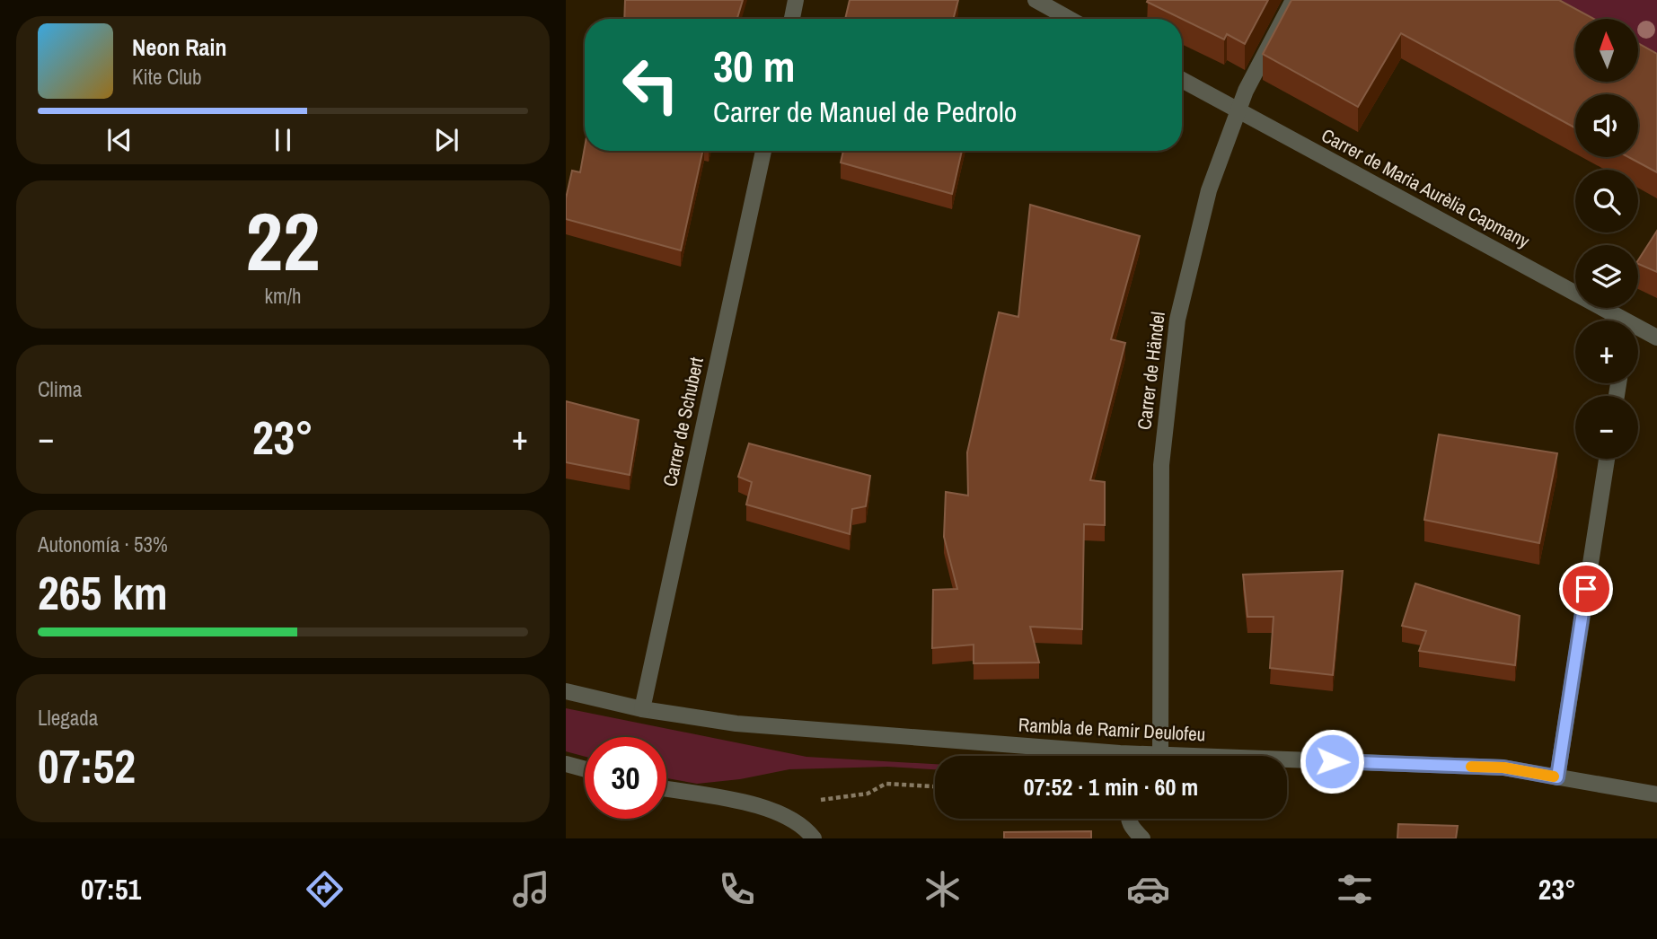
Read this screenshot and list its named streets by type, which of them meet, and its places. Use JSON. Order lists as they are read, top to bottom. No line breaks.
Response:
{"streets":{"street":["Carrer de Maria Aurèlia Capmany","Carrer de Händel","Carrer de Schubert","Rambla de Ramir Deulofeu"]},"crossings":[["Carrer de Maria Aurèlia Capmany","Carrer de Händel"],["Carrer de Schubert","Rambla de Ramir Deulofeu"]],"north":"top","page":{"map_buttons":["+","−"],"turn":["30 m","Carrer de Manuel de Pedrolo"],"song":["Neon Rain","Kite Club"],"tile":[["22","km/h"],"Clima",["Autonomía · 53%","265 km"],["Llegada","07:52"]],"heat":["−","23°","+"],"limit":"30","trip":"07:52 · 1 min · 60 m","tabs":["07:51","23°"]}}
